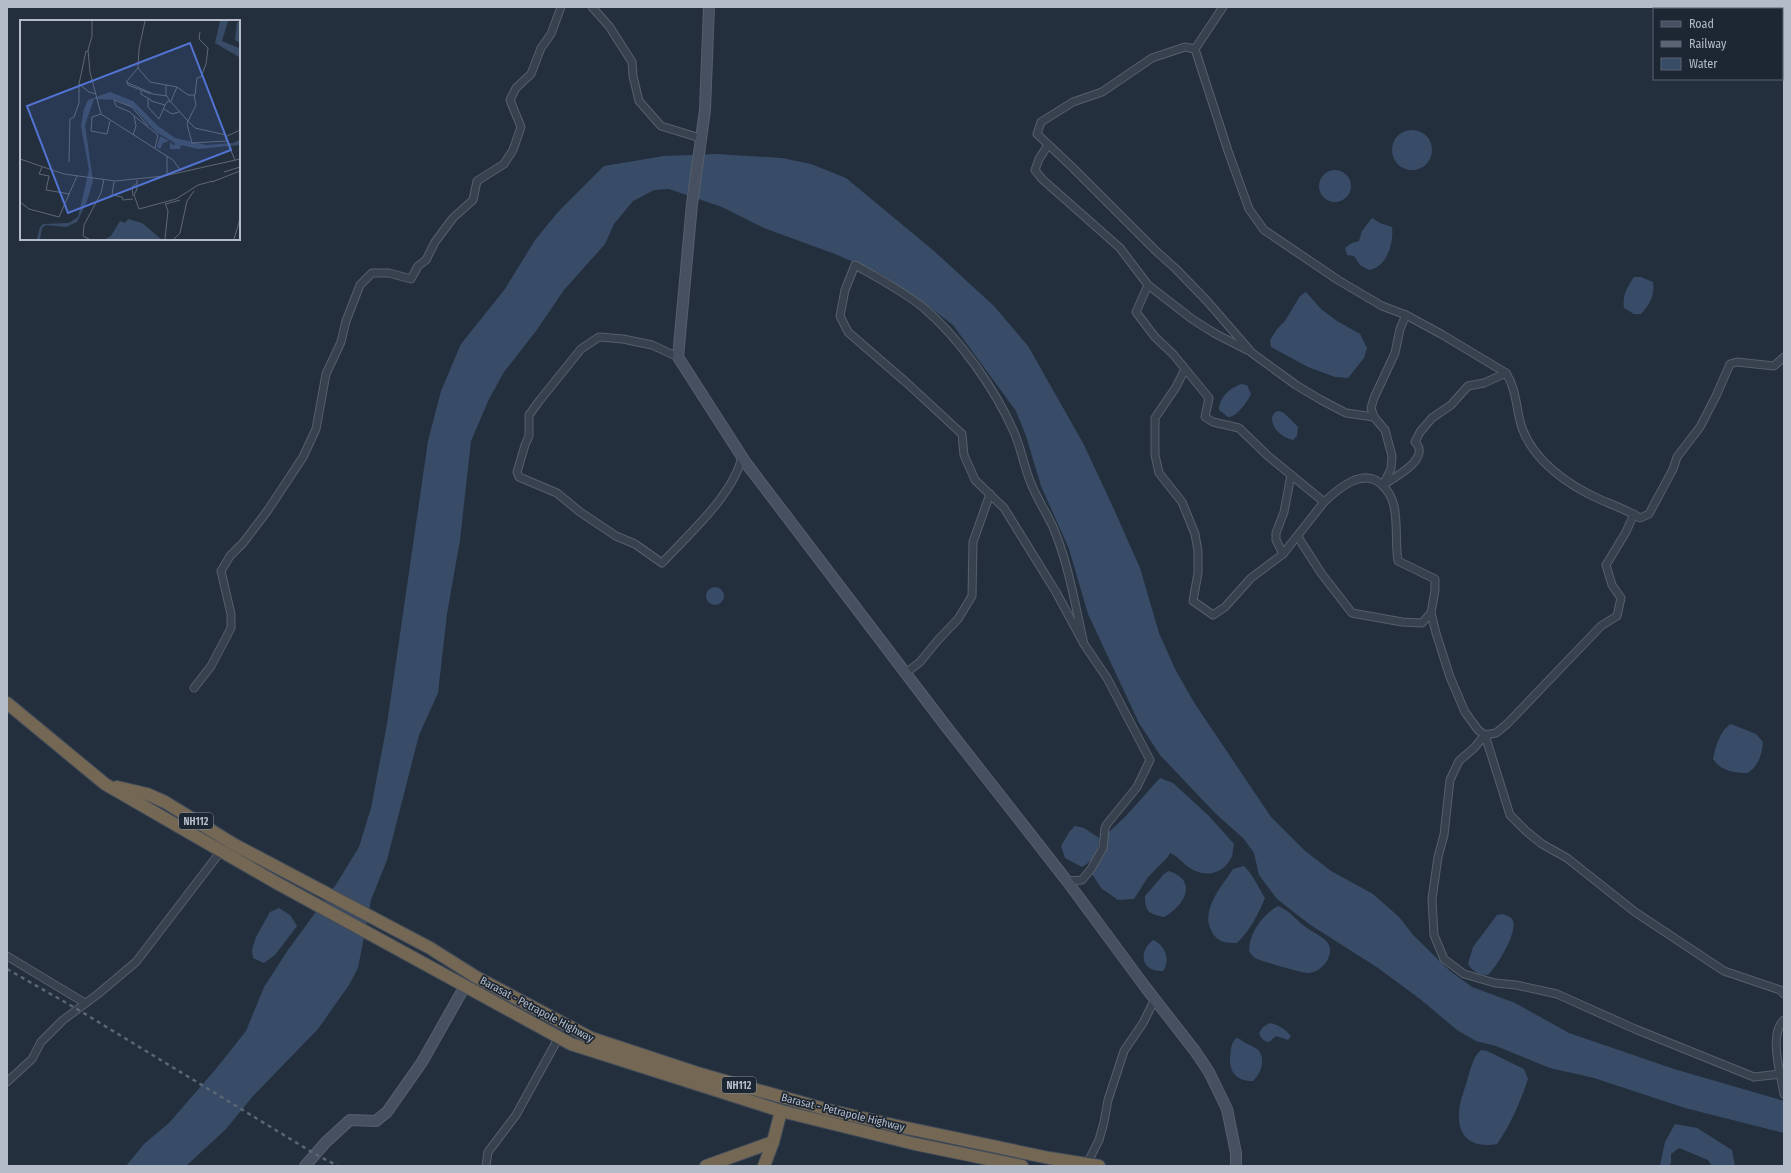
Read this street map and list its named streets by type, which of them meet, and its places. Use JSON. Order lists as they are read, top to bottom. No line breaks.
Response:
{"streets":{"highway":["NH112","Barasat - Petrapole Highway"]},"legend":["Road","Railway","Water"]}
